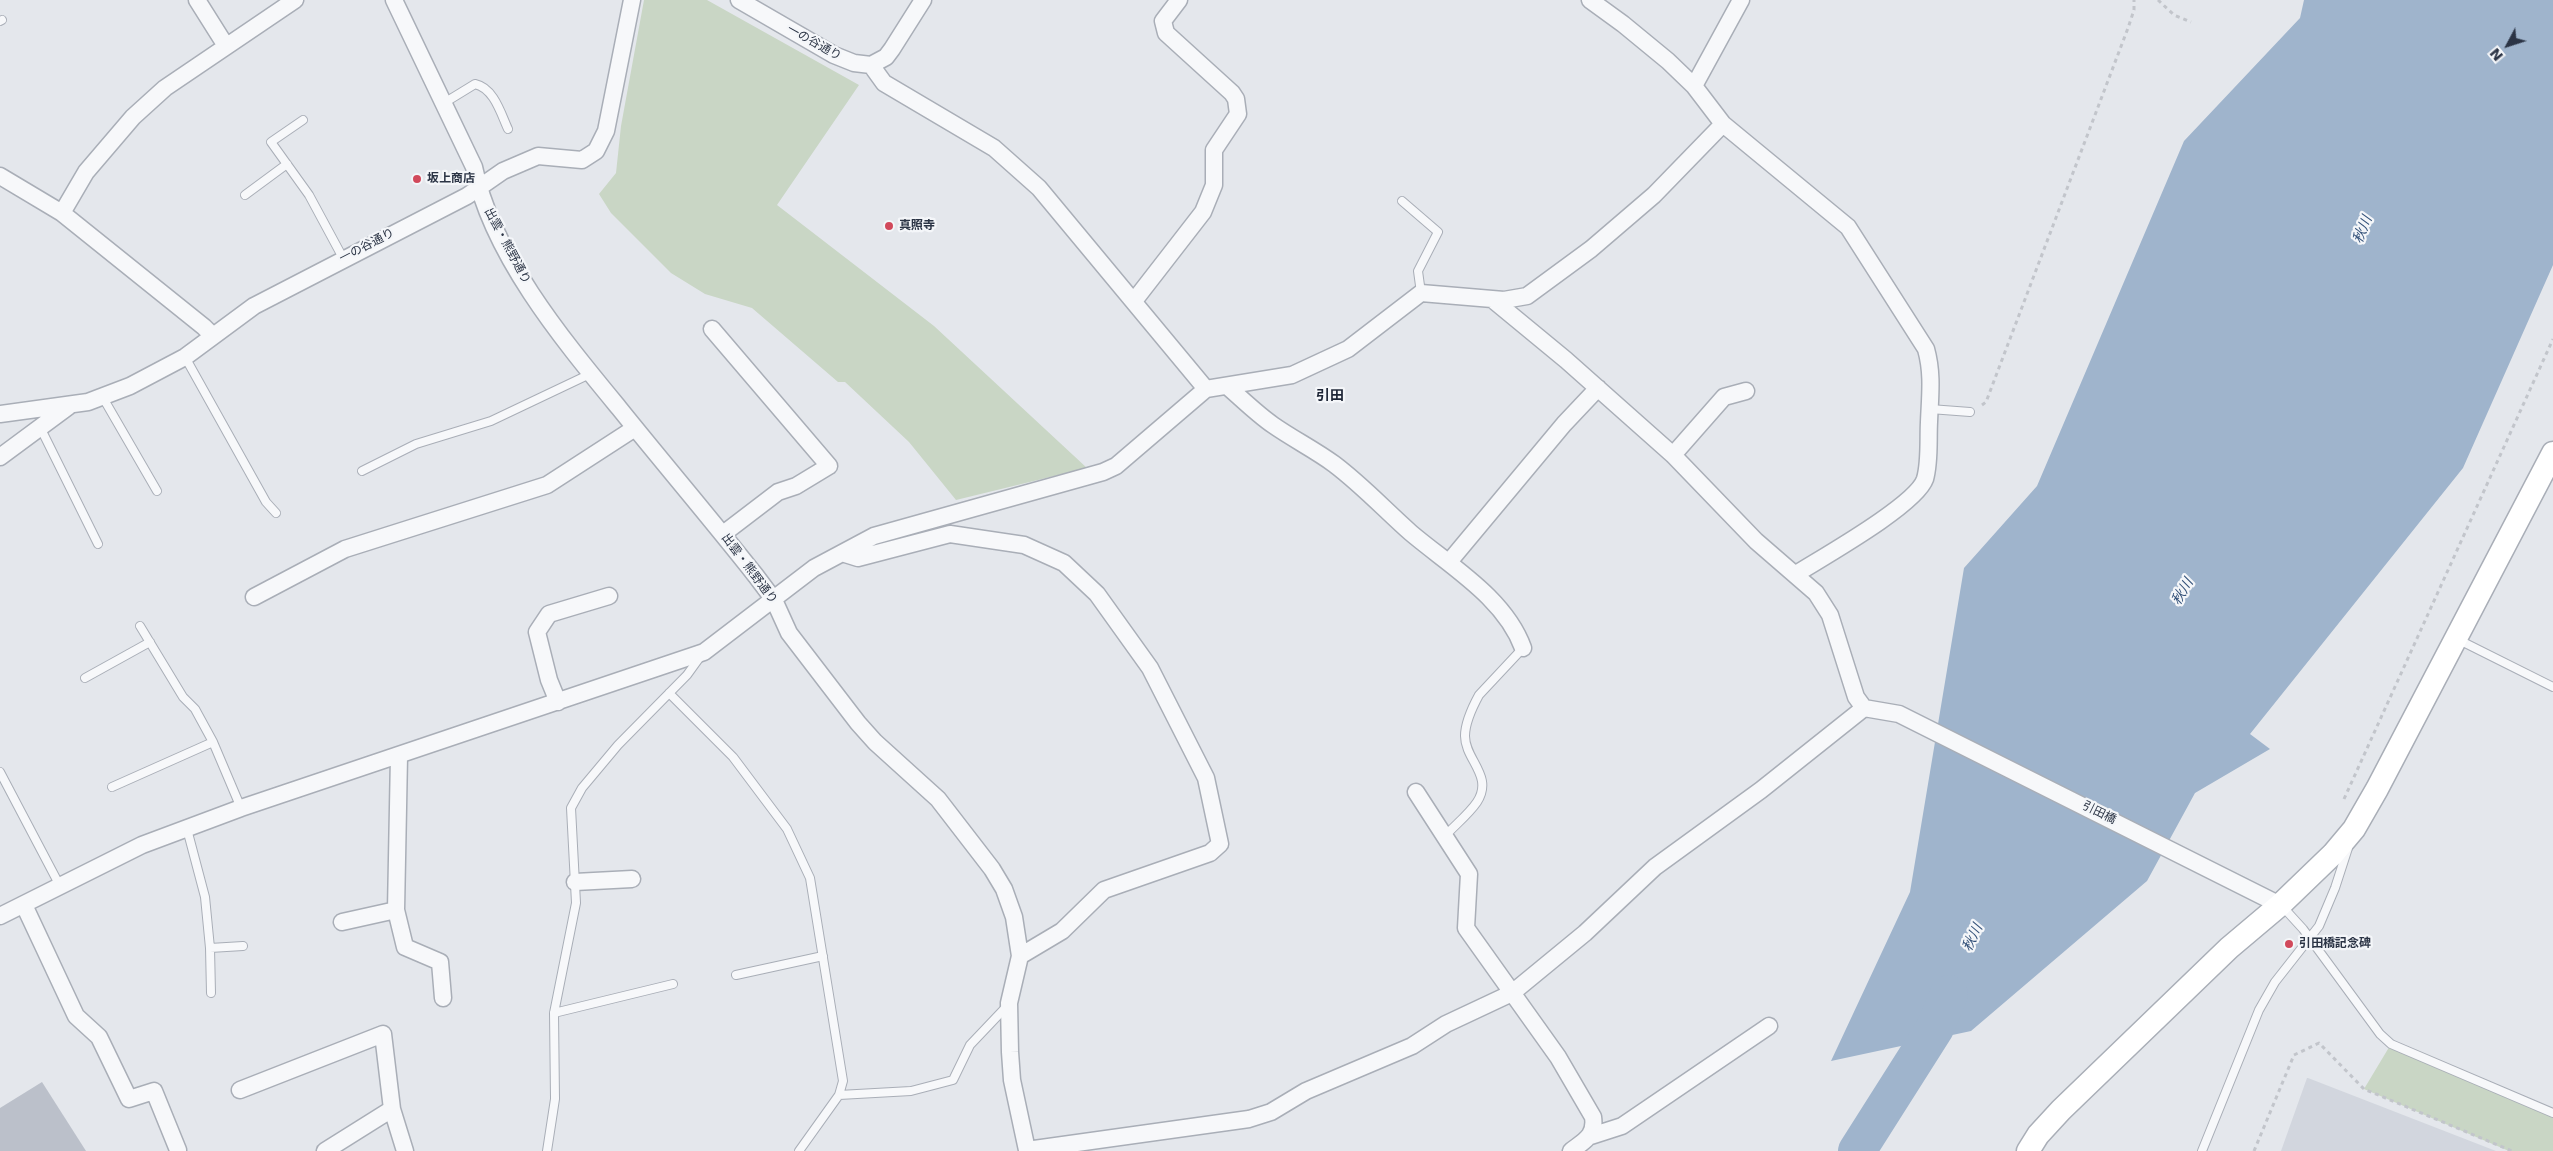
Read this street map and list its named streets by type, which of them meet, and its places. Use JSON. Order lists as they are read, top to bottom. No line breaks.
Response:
{"streets":{"street":["一の谷通り","出雲・熊野通り","引田橋"]},"crossings":[["一の谷通り","出雲・熊野通り"]],"districts":["引田"],"water":["秋川"],"places":["坂上商店","真照寺","引田橋記念碑"],"north":"bottom left"}
